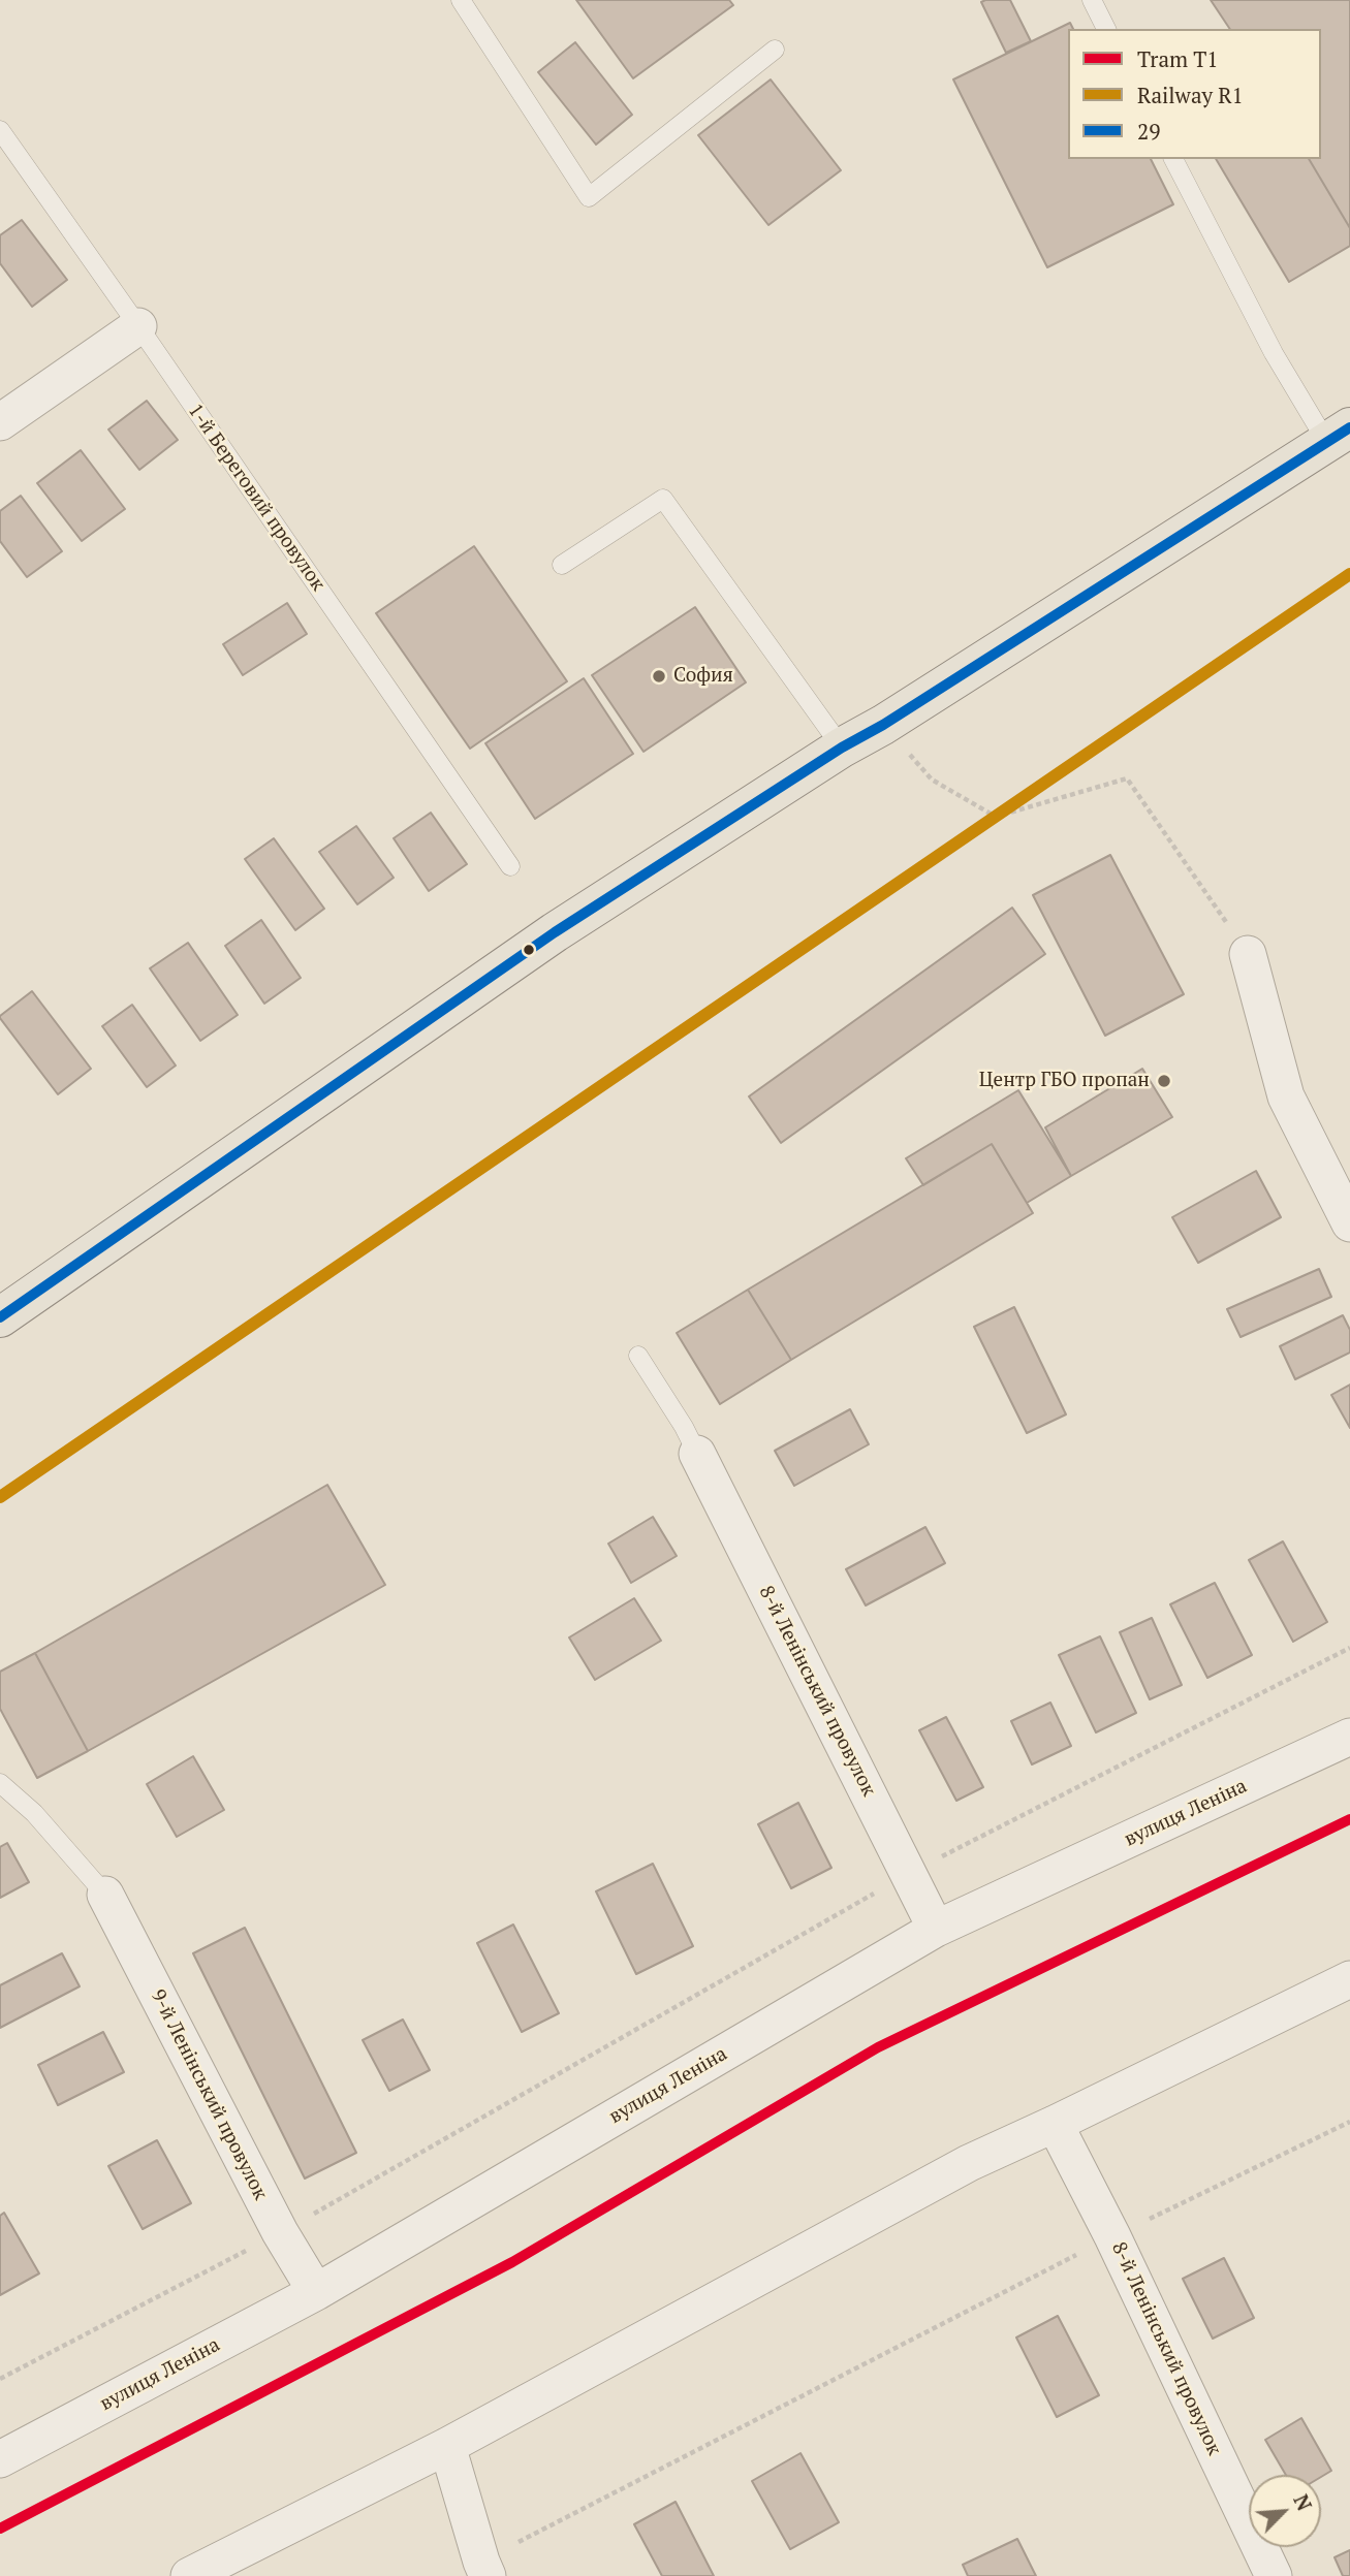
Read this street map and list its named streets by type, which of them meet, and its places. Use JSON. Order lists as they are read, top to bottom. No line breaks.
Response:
{"streets":{"street":["8-й Ленінський провулок","вулиця Леніна","9-й Ленінський провулок"],"lane":["1-й Береговий провулок"]},"crossings":[["8-й Ленінський провулок","вулиця Леніна"],["вулиця Леніна","9-й Ленінський провулок"]],"places":["София","Центр ГБО пропан"],"lines":["transit line 29","rail line R1","tram line T1"],"legend":["Tram T1","Railway R1","29"],"north":"top right"}
